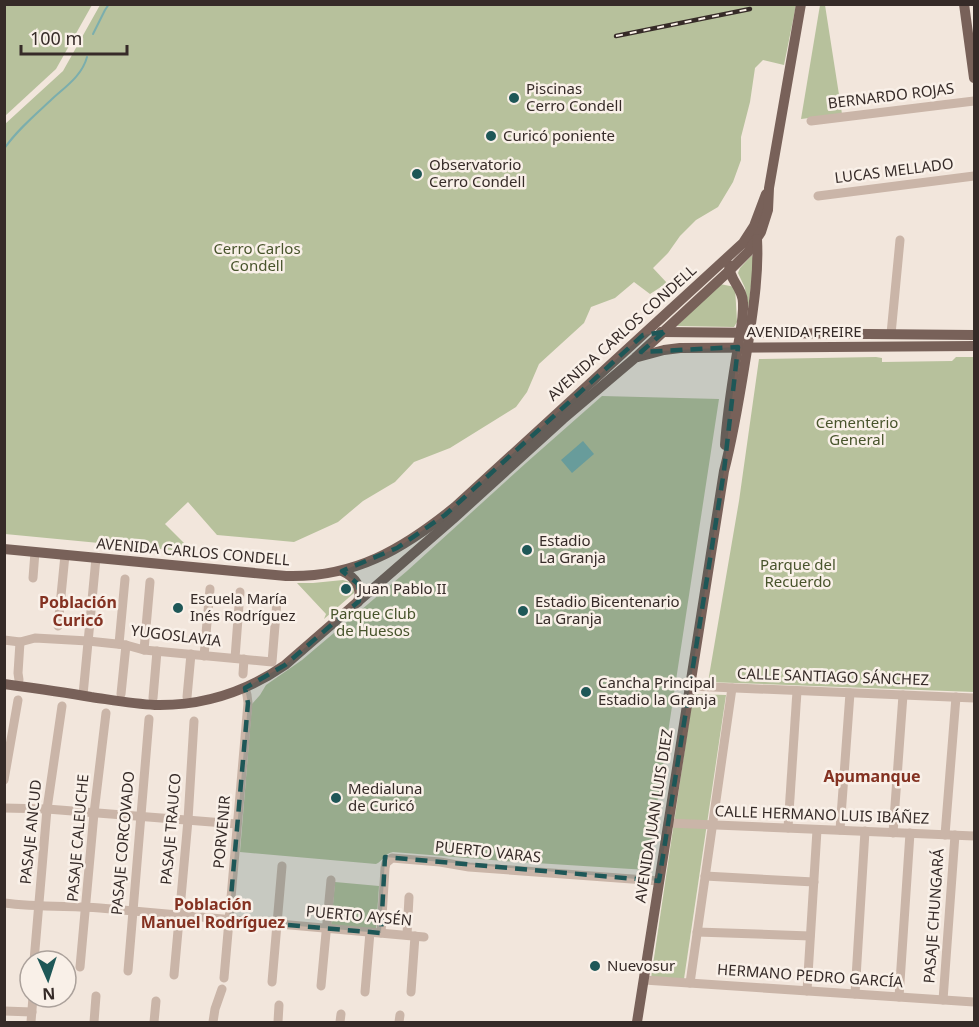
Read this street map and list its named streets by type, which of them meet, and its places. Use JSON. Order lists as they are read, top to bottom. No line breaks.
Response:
{"streets":{"main road":["AVENIDA FREIRE","AVENIDA CARLOS CONDELL","AVENIDA JUAN LUIS DIEZ"],"street":["BERNARDO ROJAS","LUCAS MELLADO","YUGOSLAVIA","CALLE SANTIAGO SÁNCHEZ","CALLE HERMANO LUIS IBÁÑEZ","PASAJE TRAUCO","PASAJE ANCUD","PORVENIR","PASAJE CALEUCHE","PASAJE CORCOVADO","PUERTO VARAS","PUERTO AYSÉN","PASAJE CHUNGARÁ","HERMANO PEDRO GARCÍA"]},"crossings":[["AVENIDA FREIRE","AVENIDA CARLOS CONDELL"],["AVENIDA FREIRE","AVENIDA JUAN LUIS DIEZ"],["AVENIDA CARLOS CONDELL","AVENIDA JUAN LUIS DIEZ"],["AVENIDA CARLOS CONDELL","PORVENIR"],["CALLE SANTIAGO SÁNCHEZ","AVENIDA JUAN LUIS DIEZ"],["CALLE SANTIAGO SÁNCHEZ","PASAJE CHUNGARÁ"],["CALLE HERMANO LUIS IBÁÑEZ","AVENIDA JUAN LUIS DIEZ"],["CALLE HERMANO LUIS IBÁÑEZ","PASAJE CHUNGARÁ"],["AVENIDA JUAN LUIS DIEZ","PUERTO VARAS"],["AVENIDA JUAN LUIS DIEZ","HERMANO PEDRO GARCÍA"],["PASAJE TRAUCO","PUERTO AYSÉN"],["PASAJE ANCUD","PUERTO AYSÉN"],["PORVENIR","PUERTO AYSÉN"],["PASAJE CALEUCHE","PUERTO AYSÉN"],["PASAJE CORCOVADO","PUERTO AYSÉN"],["PUERTO VARAS","PUERTO AYSÉN"],["PASAJE CHUNGARÁ","HERMANO PEDRO GARCÍA"]],"districts":["Población Curicó","Apumanque","Población Manuel Rodríguez"],"parks":["Cerro Carlos Condell","Cementerio General","Parque del Recuerdo","Parque Club de Huesos"],"places":["Piscinas Cerro Condell","Curicó poniente","Observatorio Cerro Condell","Estadio La Granja","Juan Pablo II","Escuela María Inés Rodríguez","Estadio Bicentenario La Granja","Cancha Principal Estadio la Granja","Medialuna de Curicó","Nuevosur"],"scale_bar":"100 m","north":"bottom"}
